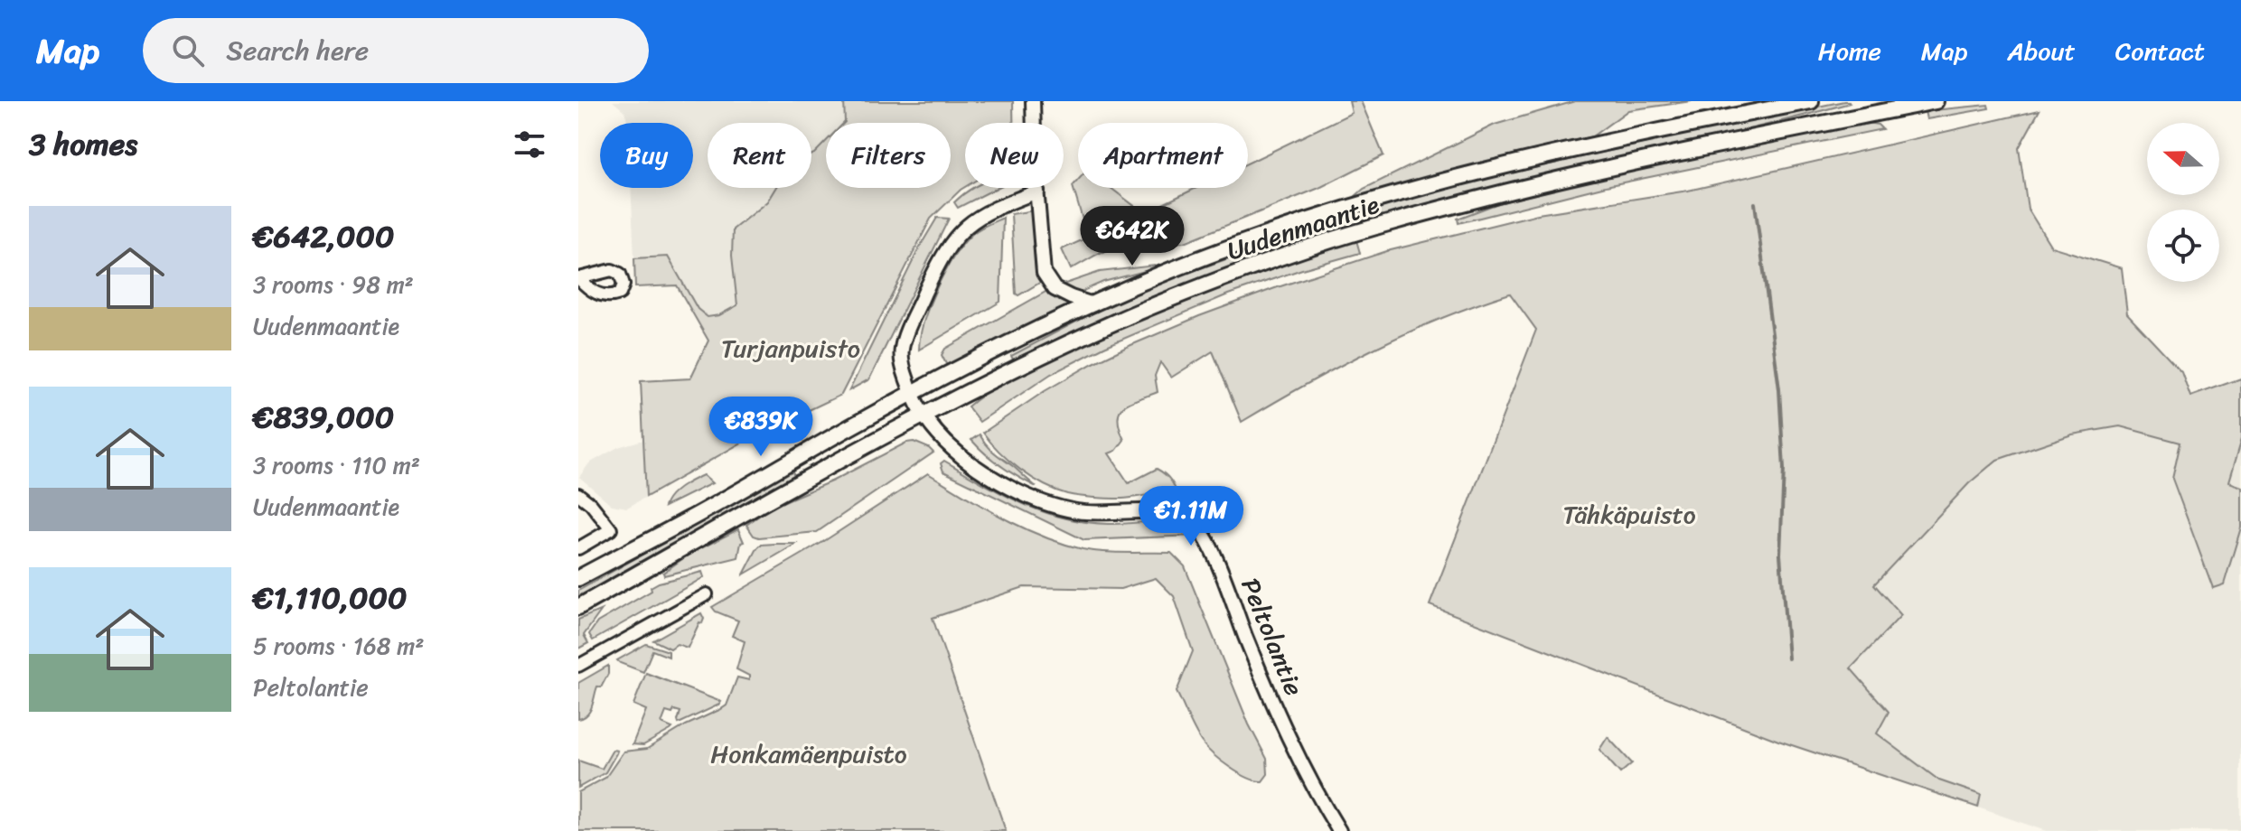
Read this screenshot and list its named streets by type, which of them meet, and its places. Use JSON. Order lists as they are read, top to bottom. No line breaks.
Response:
{"streets":{"main road":["Uudenmaantie"],"street":["Peltolantie"]},"crossings":[["Uudenmaantie","Peltolantie"]],"parks":["Turjanpuisto","Tähkäpuisto","Honkamäenpuisto"],"north":"left","page":{"header":"Map","search":"Search here","nav":["Home","Map","About","Contact"],"heading":"3 homes","chip":["Buy","Rent","Filters","New","Apartment"],"list":[{"name":"€642,000","note":"3 rooms · 98 m² · Uudenmaantie"},{"name":"€839,000","note":"3 rooms · 110 m² · Uudenmaantie"},{"name":"€1,110,000","note":"5 rooms · 168 m² · Peltolantie"}],"price":["€642K","€839K","€1.11M"]}}
